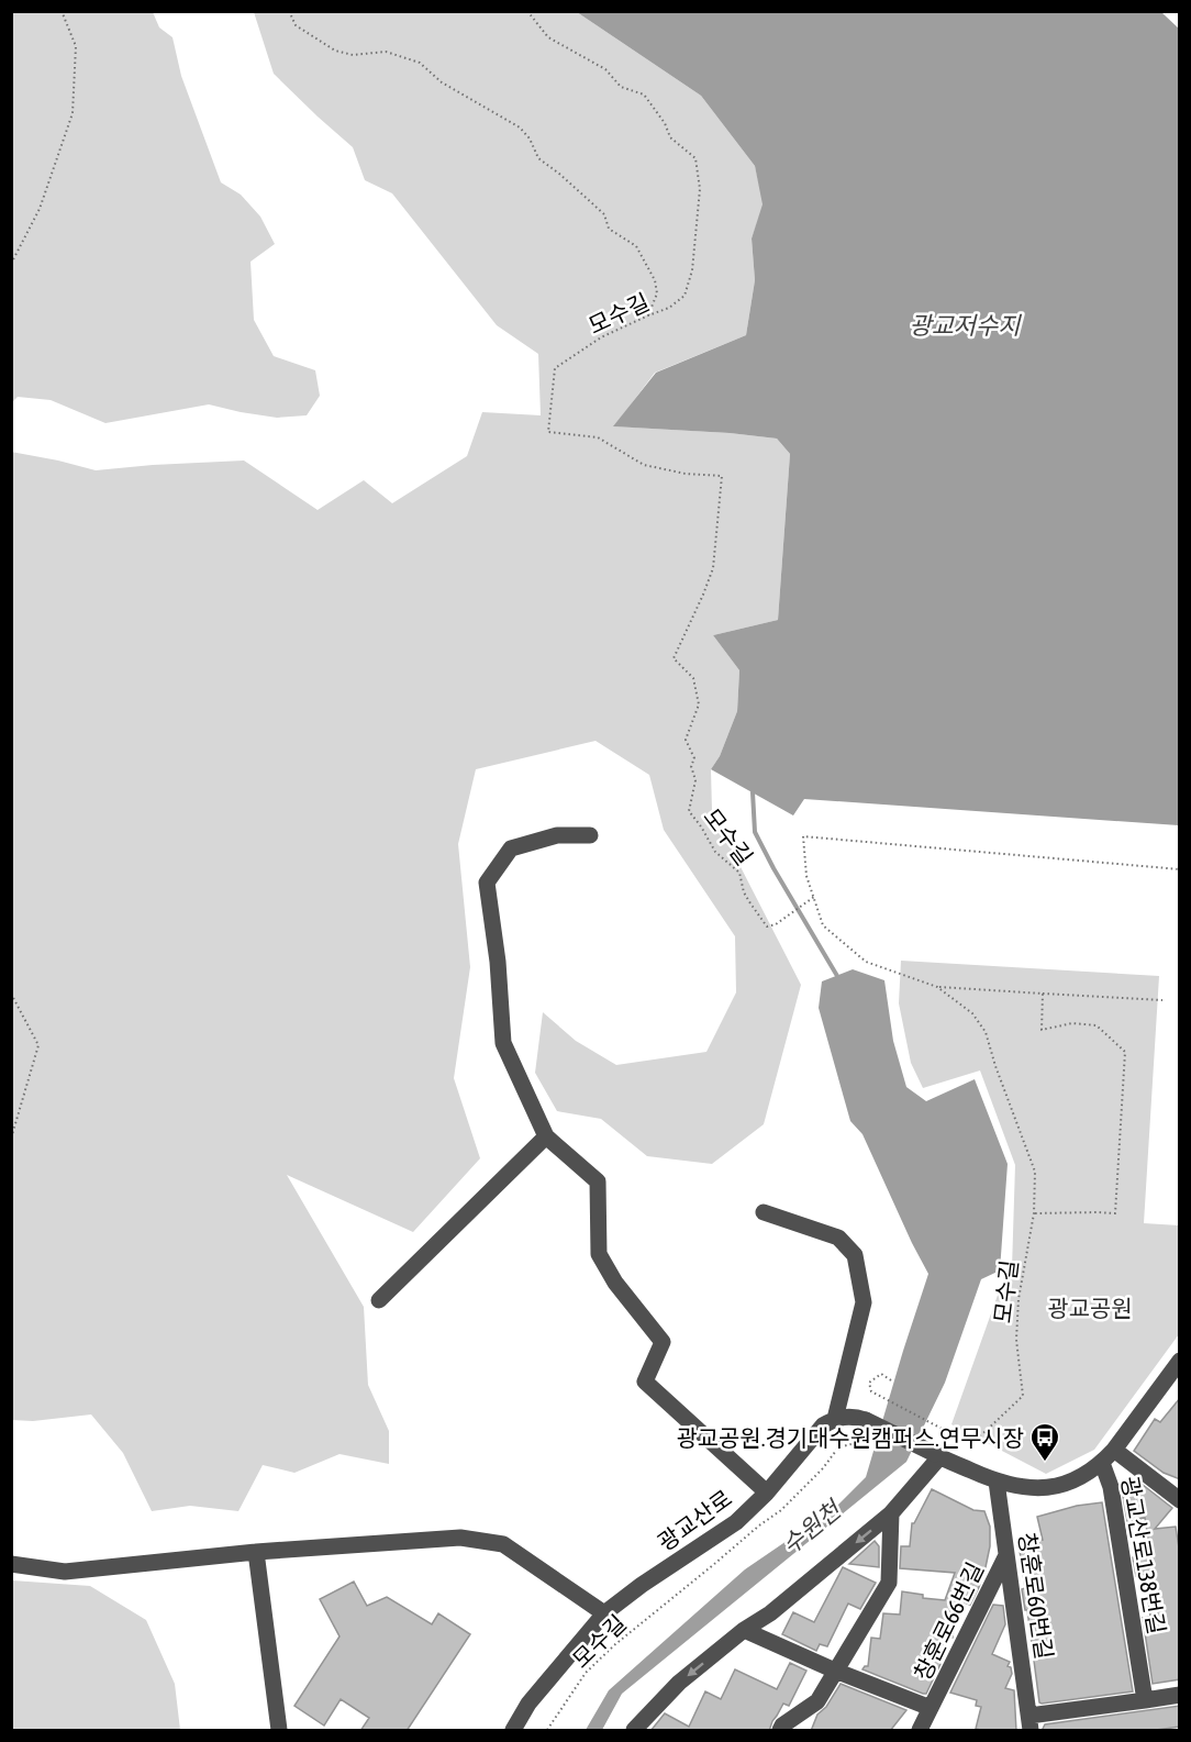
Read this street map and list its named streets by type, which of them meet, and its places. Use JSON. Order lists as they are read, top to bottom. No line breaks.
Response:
{"streets":{"street":["광교산로","광교산로138번길","창훈로60번길","창훈로66번길"],"path":["모수길"]},"crossings":[["광교산로138번길","창훈로60번길"],["창훈로60번길","창훈로66번길"]],"water":["광교저수지","수원천"],"parks":["광교공원"],"places":{"bus stop":["광교공원.경기대수원캠퍼스.연무시장"]}}
